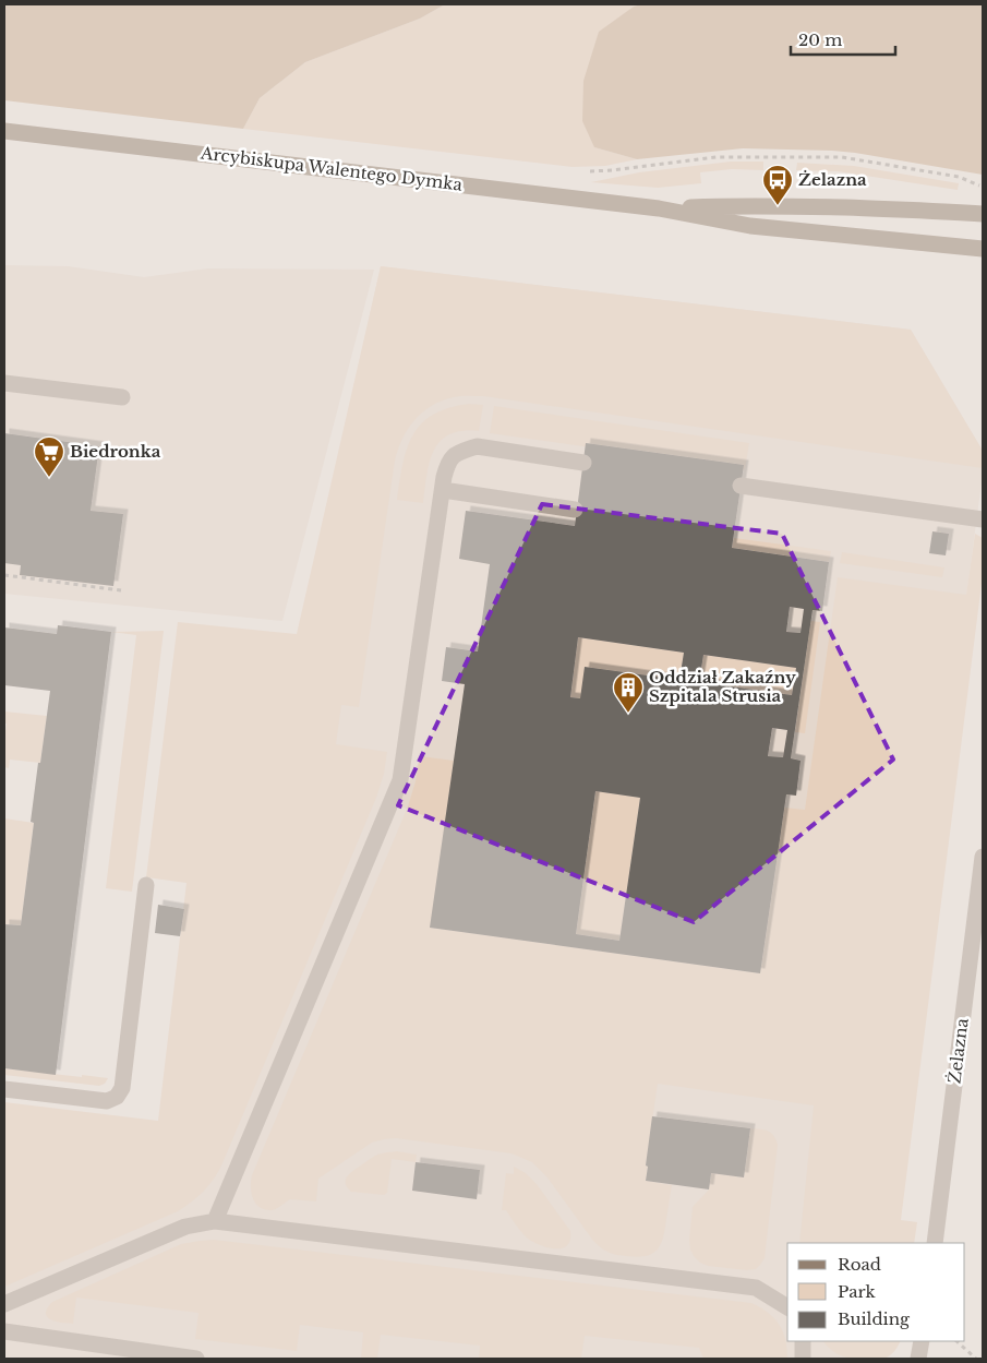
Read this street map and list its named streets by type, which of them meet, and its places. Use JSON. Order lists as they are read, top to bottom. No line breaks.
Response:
{"streets":{"street":["Arcybiskupa Walentego Dymka","Żelazna"]},"places":{"bus stop":["Żelazna"],"supermarket":["Biedronka"],"building":["Oddział Zakaźny Szpitala Strusia"]},"legend":["Road","Park","Building"],"scale_bar":"20 m"}
